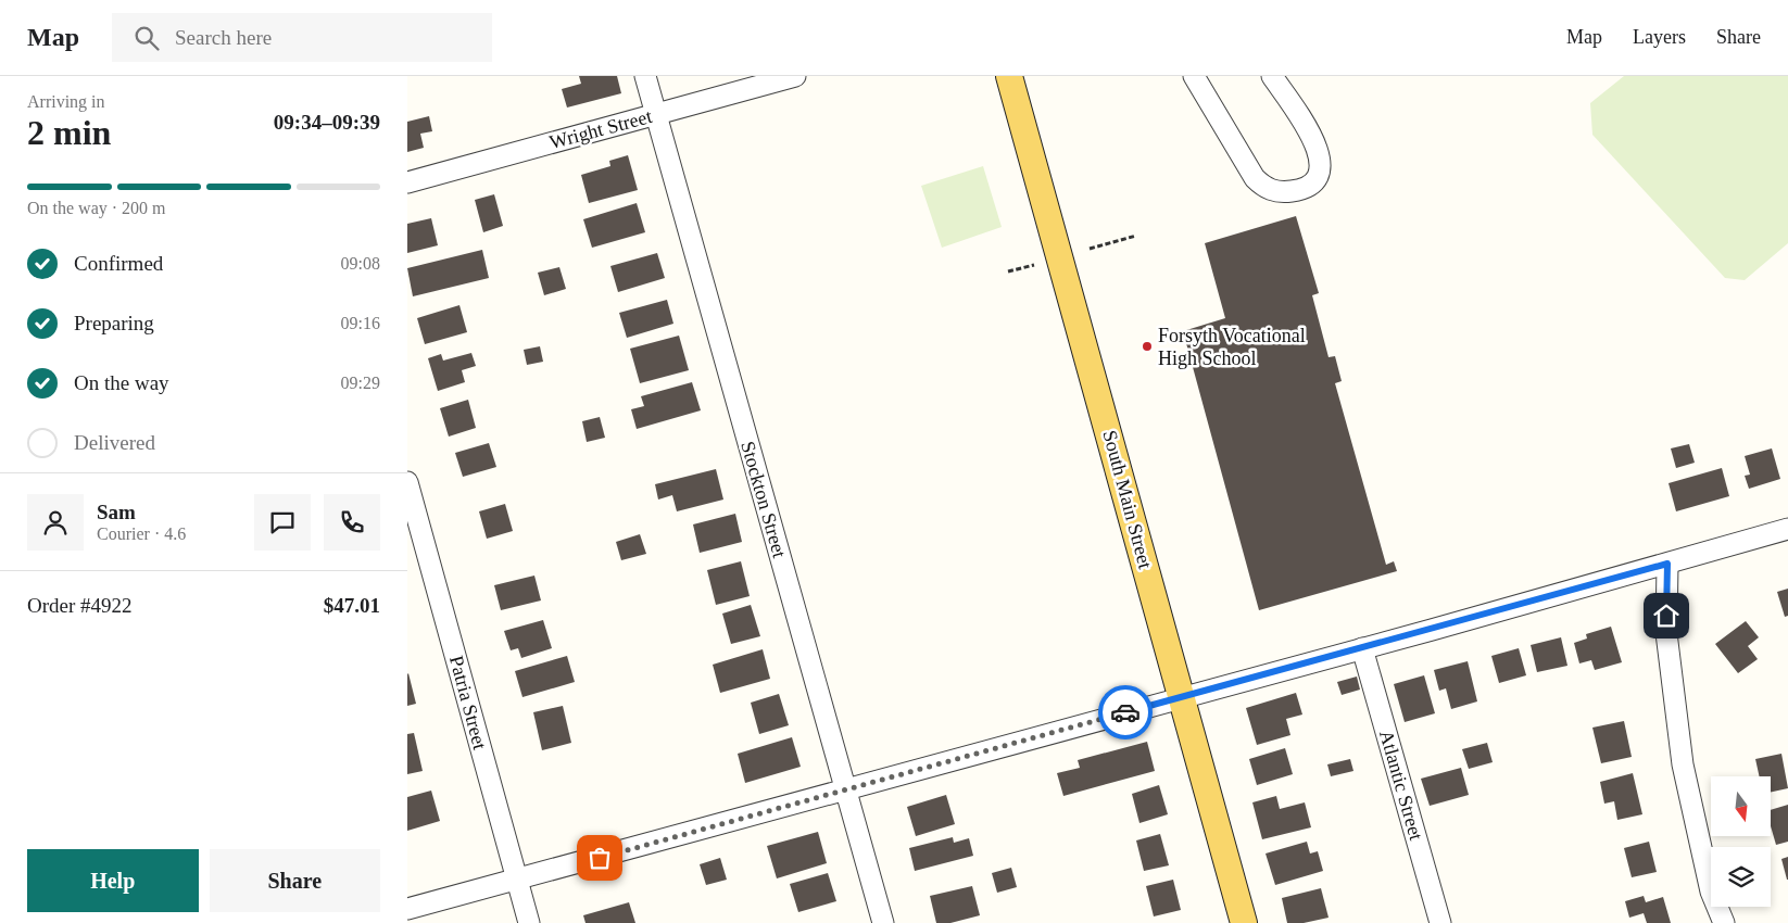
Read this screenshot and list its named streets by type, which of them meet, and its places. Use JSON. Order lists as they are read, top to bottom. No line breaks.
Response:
{"streets":{"main road":["South Main Street"],"street":["Wright Street","Stockton Street","Patria Street","Atlantic Street"]},"crossings":[["Wright Street","Stockton Street"]],"places":["Forsyth Vocational High School"],"north":"bottom","page":{"header":"Map","search":"Search here","nav":["Map","Layers","Share"],"heading":["2 min","Arriving in","09:34–09:39"],"panel":["Sam","Courier · 4.6","Order #4922","$47.01"],"bar":"On the way · 200 m","list":[["Confirmed","09:08"],["Preparing","09:16"],["On the way","09:29"],"Delivered"],"buttons":["Help","Share"]}}
